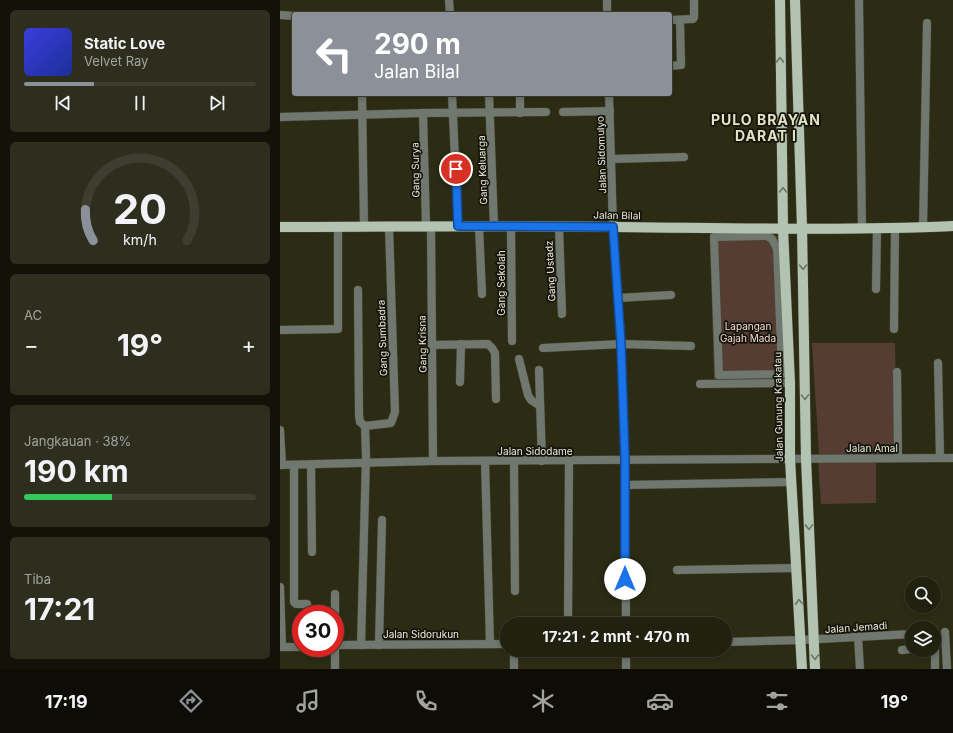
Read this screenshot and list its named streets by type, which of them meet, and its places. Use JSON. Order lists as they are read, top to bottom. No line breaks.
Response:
{"streets":{"main road":["Jalan Bilal","Jalan Gunung Krakatau"],"street":["Jalan Sidomulyo","Gang Surya","Gang Keluarga","Gang Ustadz","Gang Sekolah","Gang Sumbadra","Gang Krisna","Jalan Amal","Jalan Sidodame","Jalan Jemadi","Jalan Sidorukun"]},"crossings":[["Jalan Sidomulyo","Jalan Bilal"],["Jalan Sidomulyo","Jalan Sidodame"],["Gang Surya","Jalan Bilal"],["Gang Surya","Gang Krisna"],["Gang Keluarga","Jalan Bilal"],["Jalan Bilal","Gang Ustadz"],["Jalan Bilal","Gang Sekolah"],["Jalan Bilal","Gang Sumbadra"],["Jalan Bilal","Gang Krisna"],["Jalan Bilal","Jalan Gunung Krakatau"],["Gang Krisna","Jalan Sidodame"],["Jalan Gunung Krakatau","Jalan Amal"],["Jalan Gunung Krakatau","Jalan Sidodame"],["Jalan Gunung Krakatau","Jalan Jemadi"],["Jalan Amal","Jalan Sidodame"]],"districts":["PULO BRAYAN DARAT I"],"parks":["Lapangan Gajah Mada"],"page":{"turn":["290 m","Jalan Bilal"],"song":["Static Love","Velvet Ray"],"tile":["AC",["Jangkauan · 38%","190 km"],["Tiba","17:21"]],"heat":["−","19°","+"],"limit":"30","trip":"17:21 · 2 mnt · 470 m","tabs":["17:19","19°"],"gauge":["20","km/h"]}}
